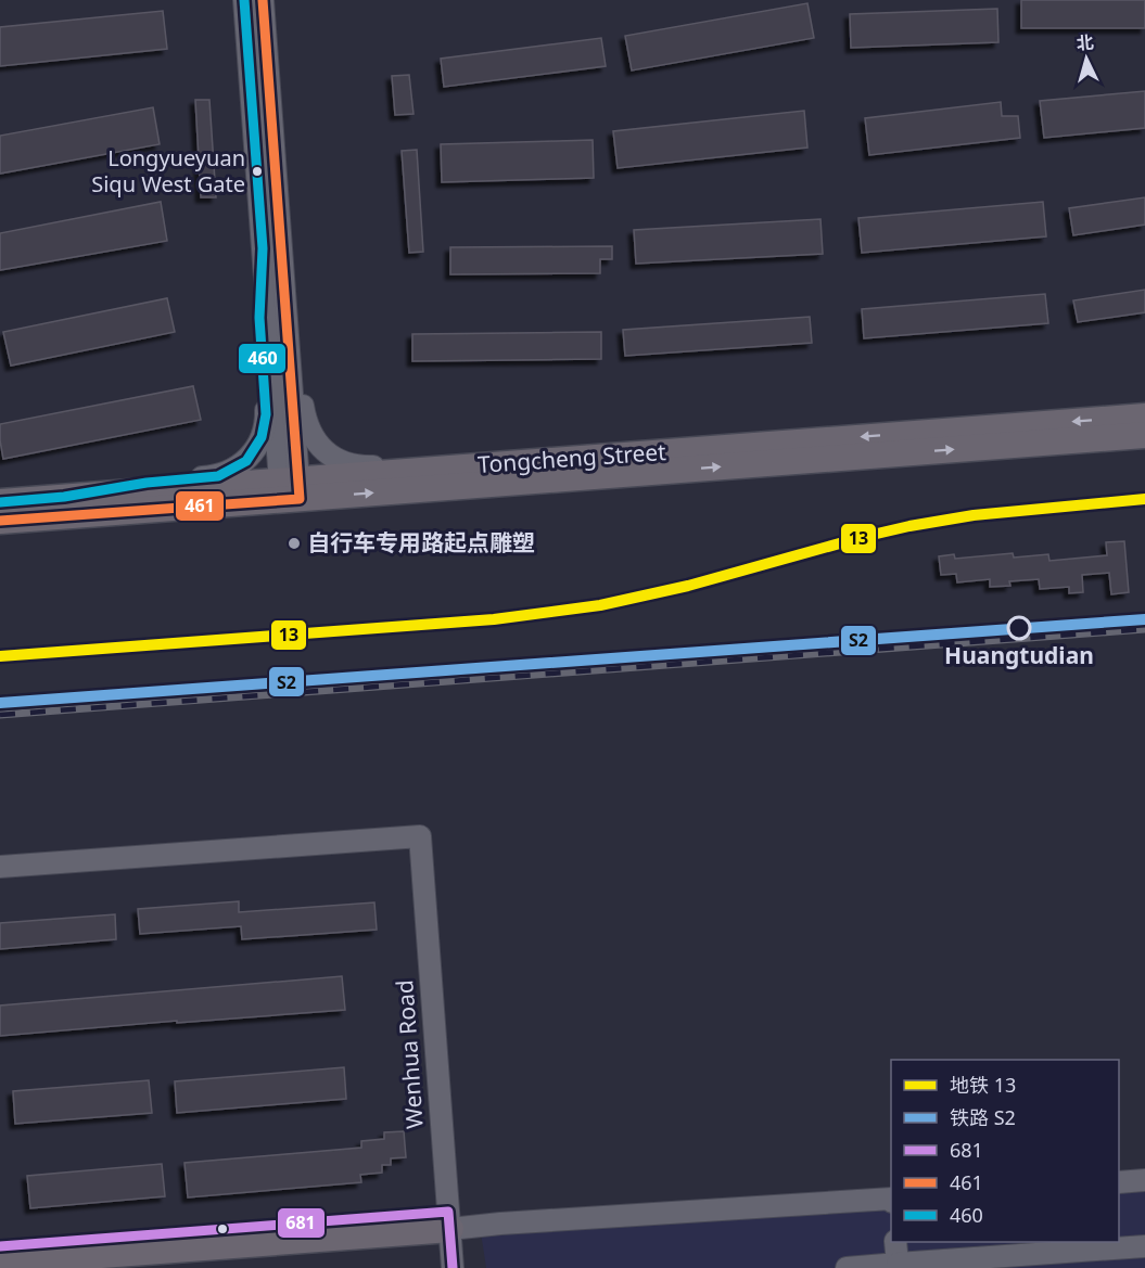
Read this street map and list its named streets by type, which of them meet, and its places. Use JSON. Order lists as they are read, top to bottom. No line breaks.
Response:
{"streets":{"main road":["Tongcheng Street"],"street":["Wenhua Road"]},"places":["Longyueyuan Siqu West Gate","自行车专用路起点雕塑","Huangtudian"],"lines":["transit line 461","transit line 460","metro line 13","rail line S2","transit line 681"],"legend":["地铁 13","铁路 S2","681","461","460"],"north":"top"}
